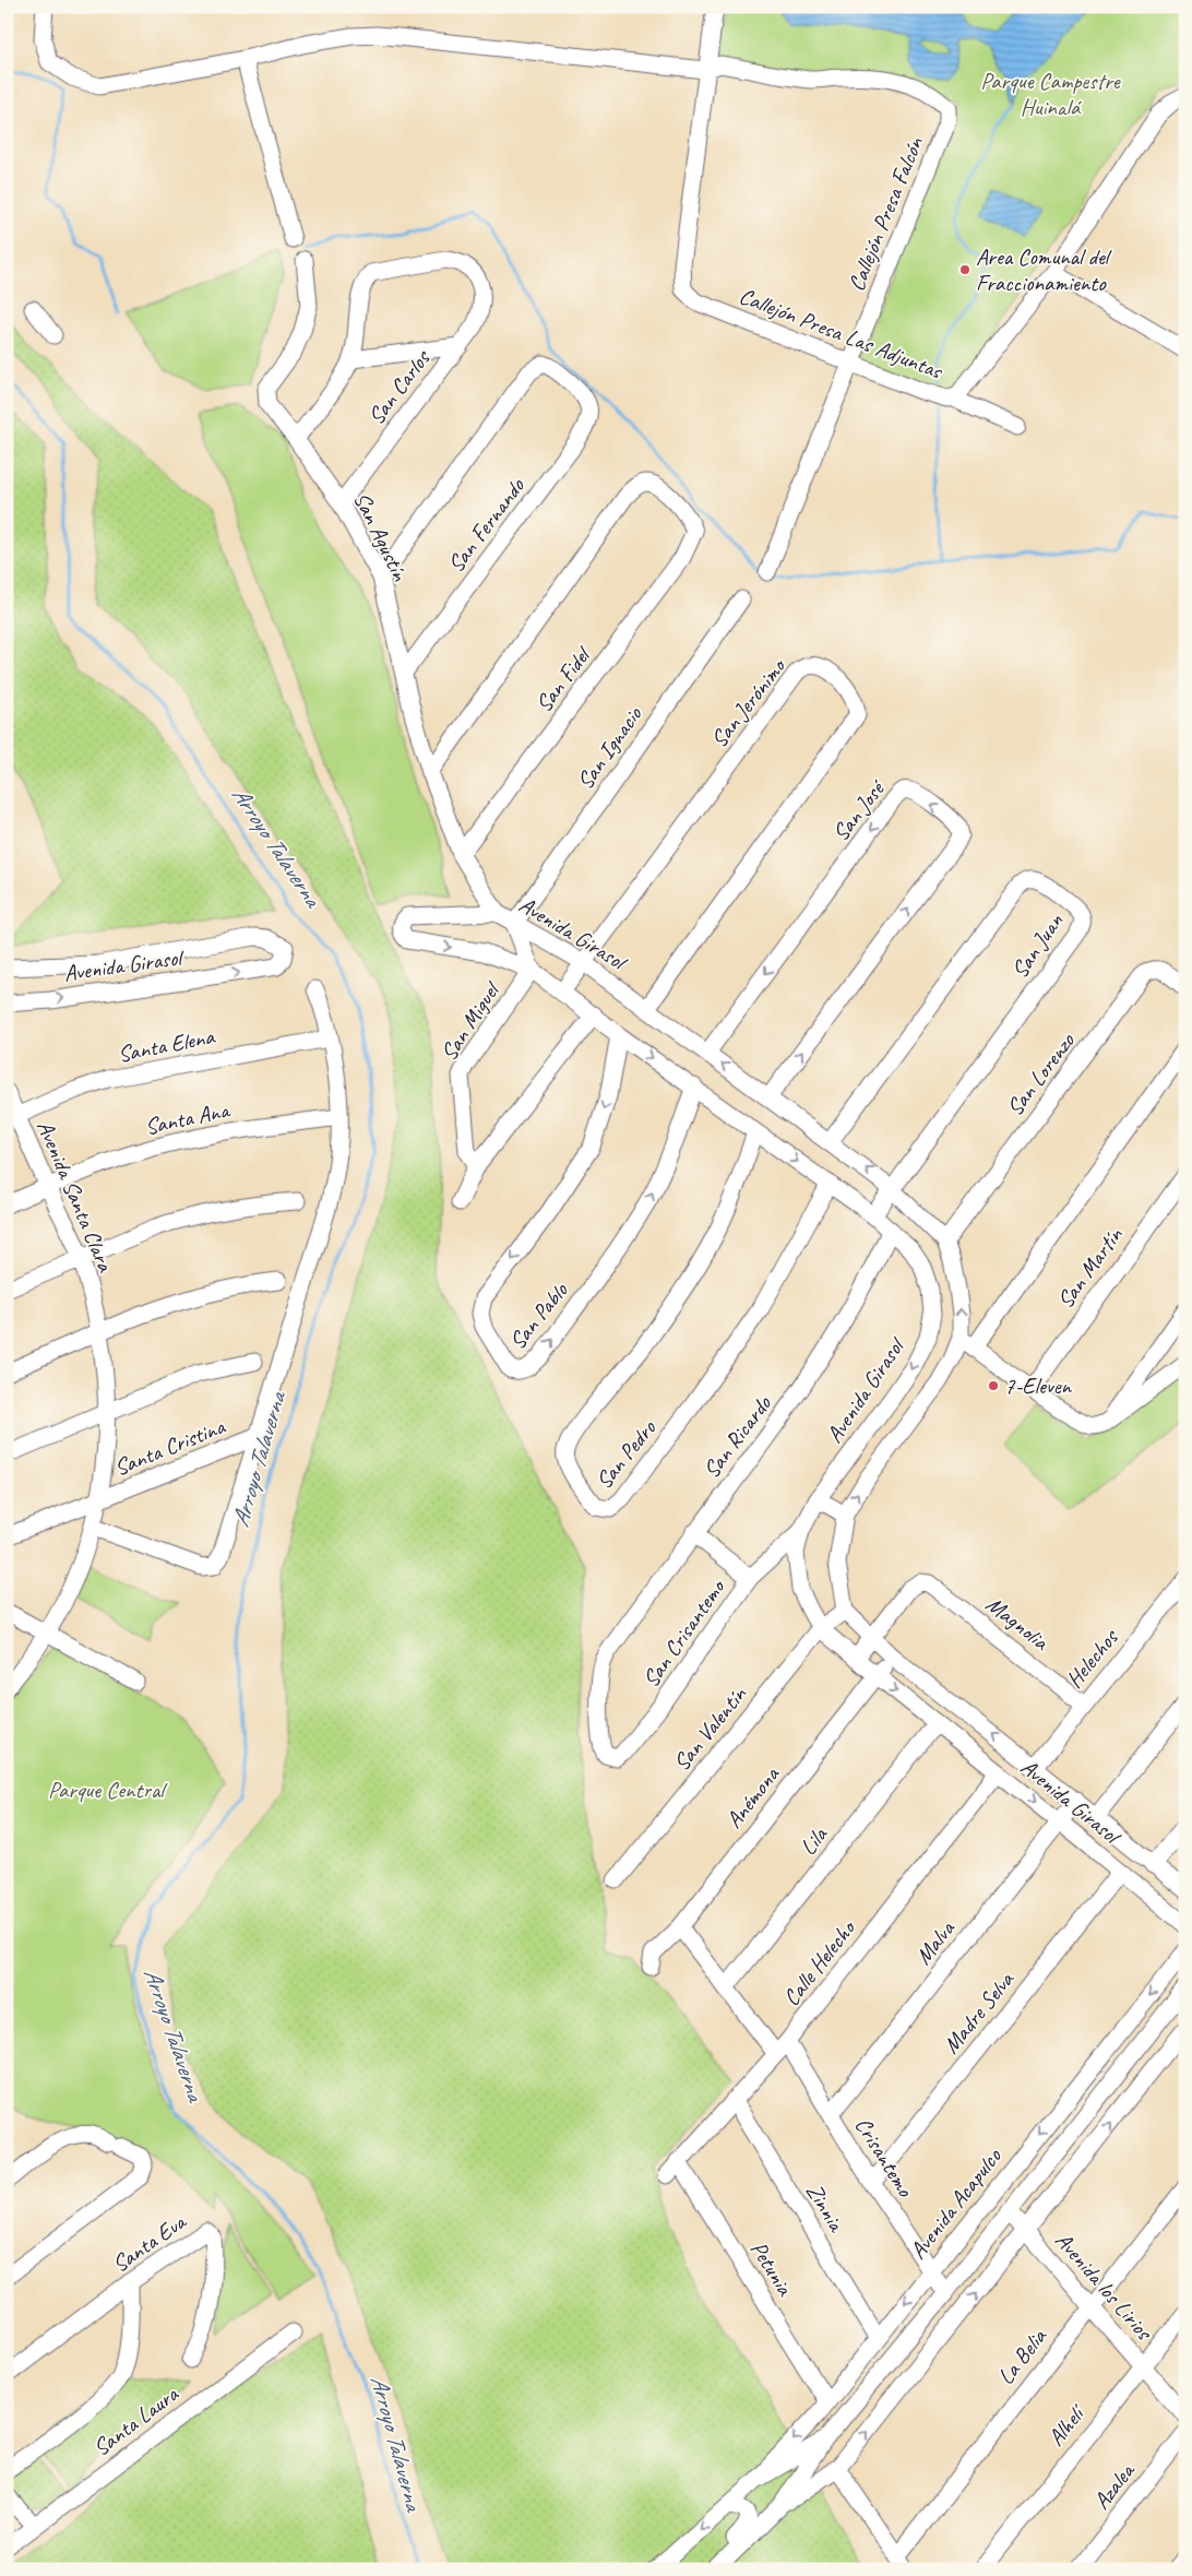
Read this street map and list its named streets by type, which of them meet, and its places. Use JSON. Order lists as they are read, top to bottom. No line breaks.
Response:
{"streets":{"street":["Callejón Presa Falcón","Callejón Presa Las Adjuntas","San Carlos","San Fernando","San Agustín","San Fidel","San Jerónimo","San Ignacio","San José","Avenida Girasol","San Juan","San Miguel","Santa Elena","San Lorenzo","Santa Ana","Avenida Santa Clara","San Martín","San Pablo","San Ricardo","Santa Cristina","San Pedro","Magnolia","San Crisantemo","Helechos","San Valentín","Anémona","Lila","Malva","Calle Helecho","Madre Selva","Crisantemo","Avenida Acapulco","Zinnia","Santa Eva","Petunia","Avenida los Lirios","La Belia","Santa Laura","Alhelí","Azalea"]},"crossings":[["Callejón Presa Falcón","Callejón Presa Las Adjuntas"],["San Carlos","San Agustín"],["San Fernando","San Agustín"],["San Agustín","San Fidel"],["San Agustín","Avenida Girasol"],["San Jerónimo","Avenida Girasol"],["San Ignacio","Avenida Girasol"],["San José","Avenida Girasol"],["Avenida Girasol","San Juan"],["Avenida Girasol","San Miguel"],["Avenida Girasol","San Lorenzo"],["Avenida Girasol","San Pablo"],["Avenida Girasol","San Ricardo"],["Avenida Girasol","San Pedro"],["Avenida Girasol","Magnolia"],["Avenida Girasol","San Crisantemo"],["Avenida Girasol","Helechos"],["Avenida Girasol","San Valentín"],["Avenida Girasol","Anémona"],["Avenida Girasol","Lila"],["Avenida Girasol","Malva"],["Avenida Girasol","Calle Helecho"],["Avenida Girasol","Madre Selva"],["Santa Elena","Avenida Santa Clara"],["Santa Ana","Avenida Santa Clara"],["Avenida Santa Clara","Santa Cristina"],["San Ricardo","San Crisantemo"],["Magnolia","Helechos"],["Anémona","Crisantemo"],["Lila","Crisantemo"],["Malva","Crisantemo"],["Calle Helecho","Crisantemo"],["Calle Helecho","Zinnia"],["Calle Helecho","Petunia"],["Madre Selva","Crisantemo"],["Crisantemo","Avenida Acapulco"],["Avenida Acapulco","Zinnia"],["Avenida Acapulco","Petunia"],["Avenida Acapulco","Avenida los Lirios"],["Avenida los Lirios","La Belia"],["Avenida los Lirios","Alhelí"]],"water":["Arroyo Talaverna"],"parks":["Parque Campestre Huinalá","Parque Central"],"places":["Area Comunal del Fraccionamiento","7-Eleven"]}
